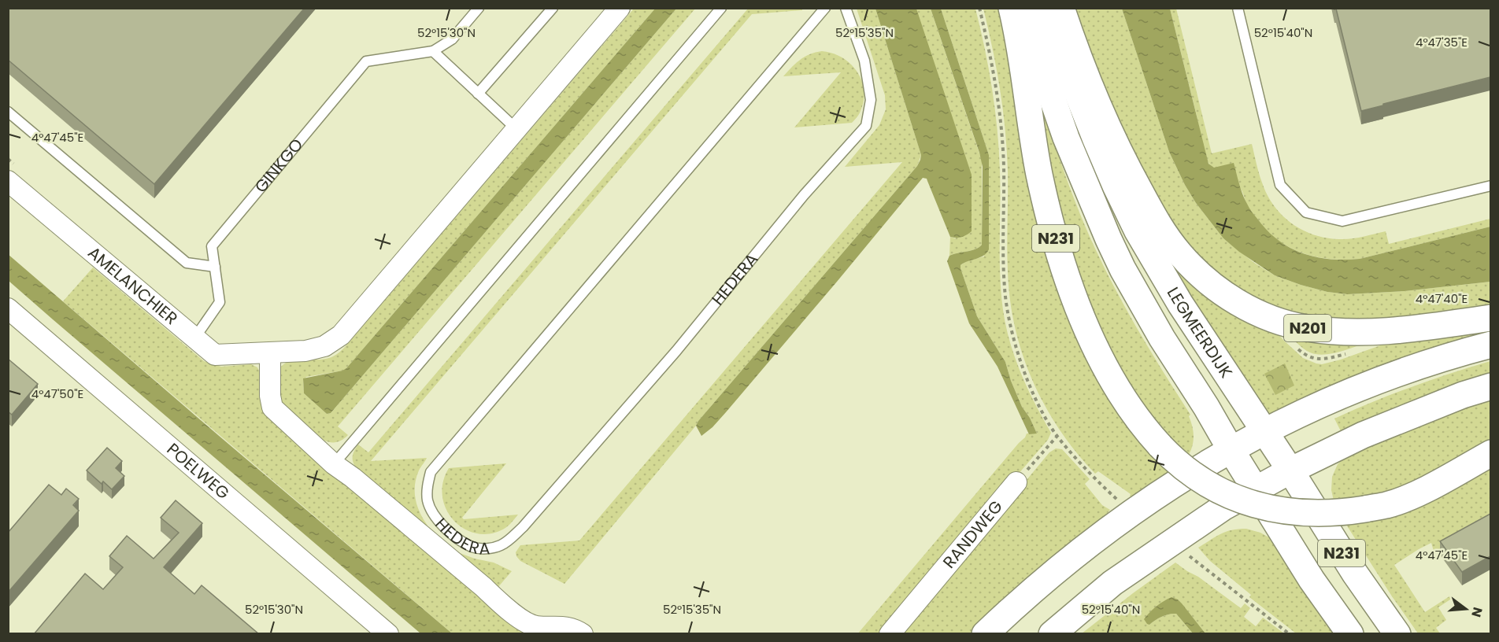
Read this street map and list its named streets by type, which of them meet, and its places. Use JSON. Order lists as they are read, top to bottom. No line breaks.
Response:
{"streets":{"main road":["N231","N201","LEGMEERDIJK"],"street":["HEDERA","AMELANCHIER","POELWEG","RANDWEG"],"lane":["GINKGO"]},"crossings":[["GINKGO","AMELANCHIER"],["HEDERA","AMELANCHIER"]],"north":"right","coordinates":["52°15'30\"N","52°15'35\"N","52°15'40\"N","4°47'35\"E","4°47'45\"E","4°47'40\"E","4°47'50\"E"]}
